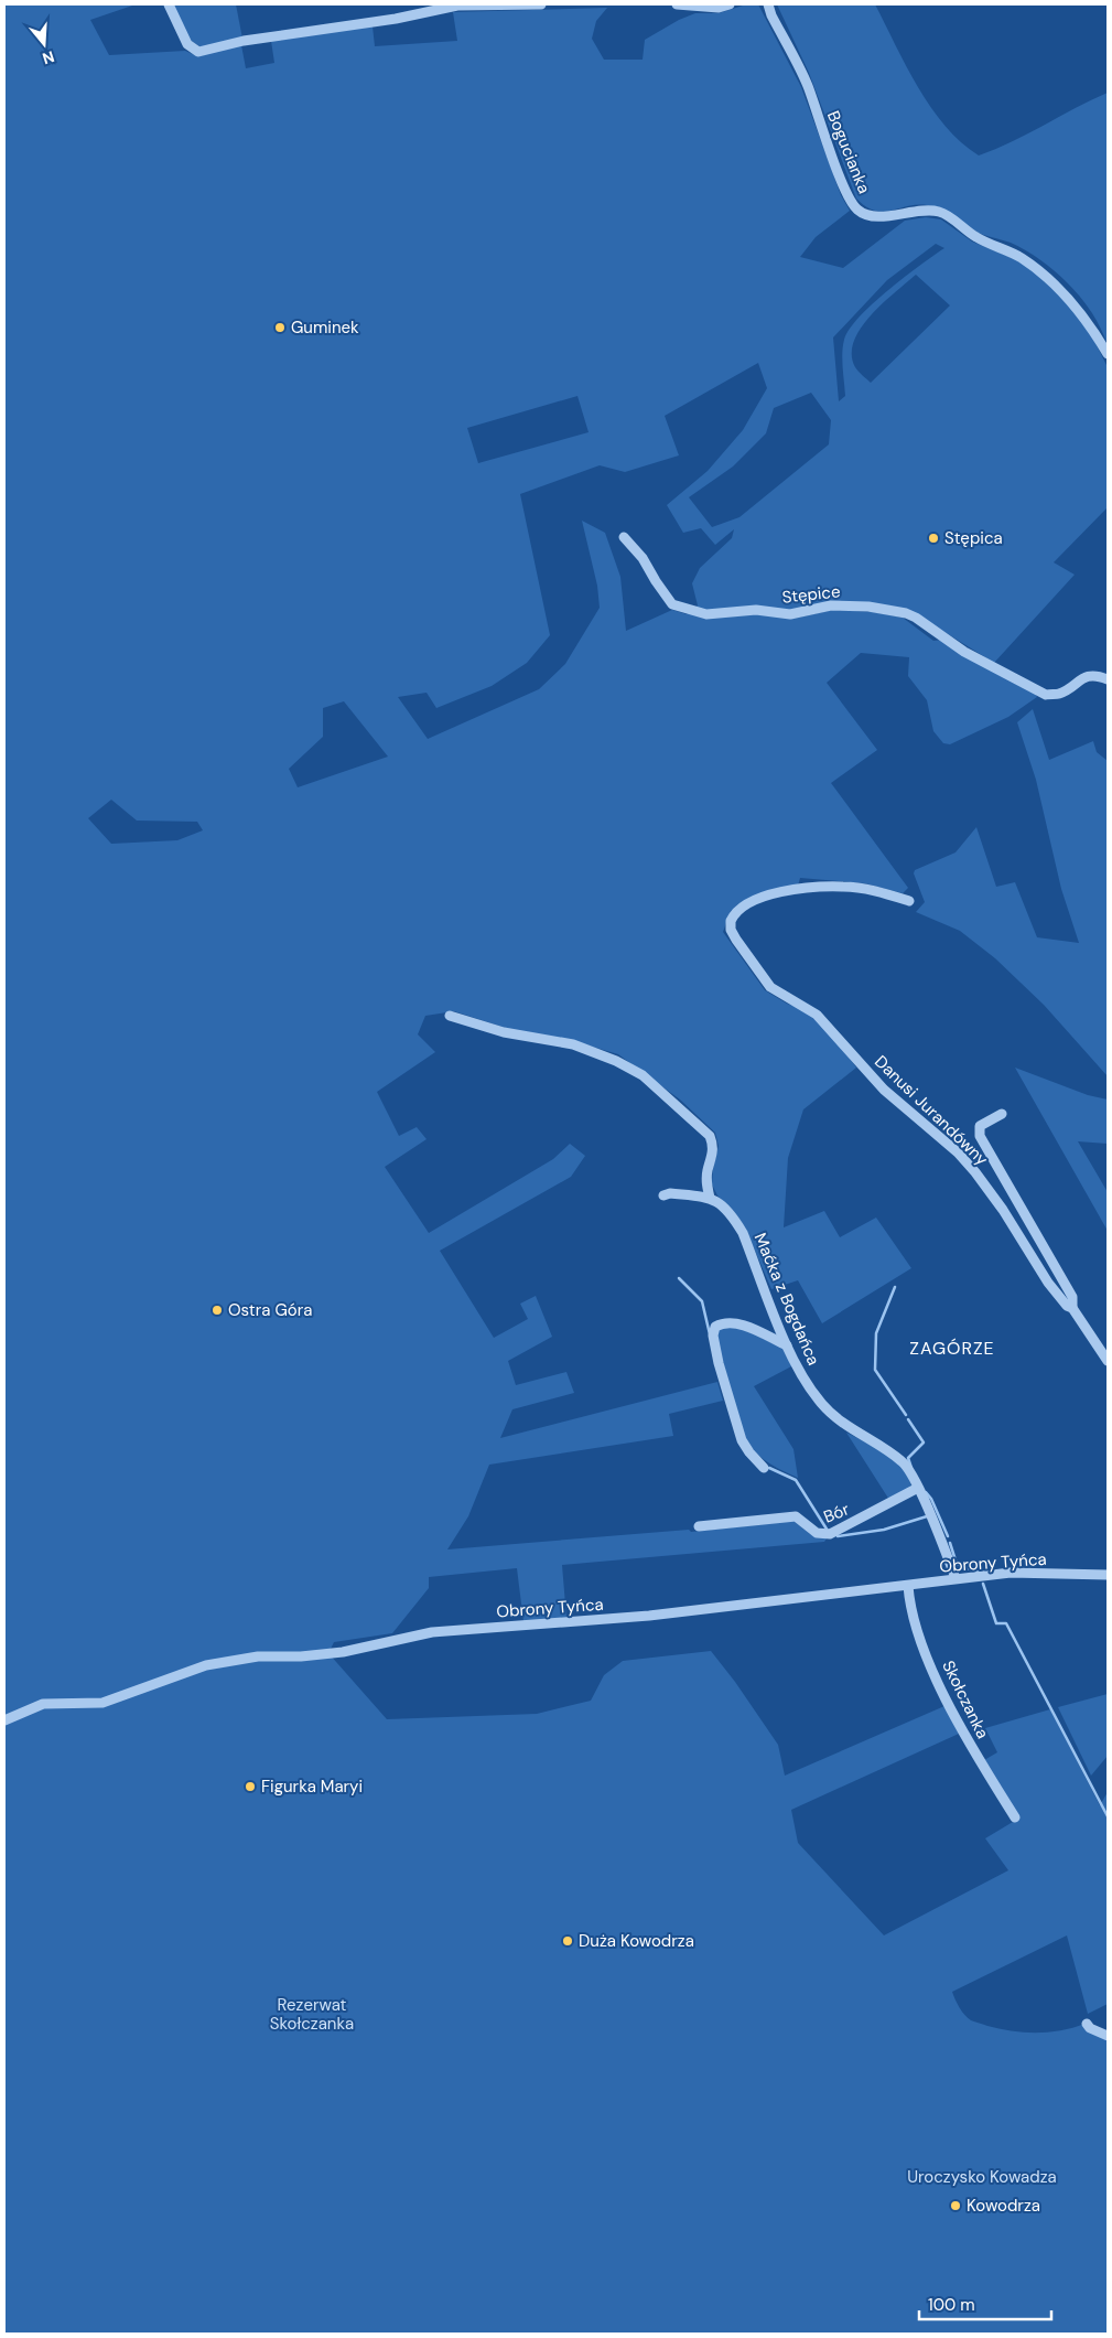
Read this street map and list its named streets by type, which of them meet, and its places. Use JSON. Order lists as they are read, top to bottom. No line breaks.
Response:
{"streets":{"street":["Bogucianka","Stępice","Danusi Jurandówny","Maćka z Bogdańca","Bór","Obrony Tyńca","Skołczanka"]},"crossings":[["Maćka z Bogdańca","Bór"],["Maćka z Bogdańca","Obrony Tyńca"],["Obrony Tyńca","Skołczanka"]],"districts":["ZAGÓRZE"],"parks":["Rezerwat Skołczanka","Uroczysko Kowadza"],"places":["Guminek","Stępica","Ostra Góra","Figurka Maryi","Duża Kowodrza","Kowodrza"],"scale_bar":"100 m","north":"bottom"}
